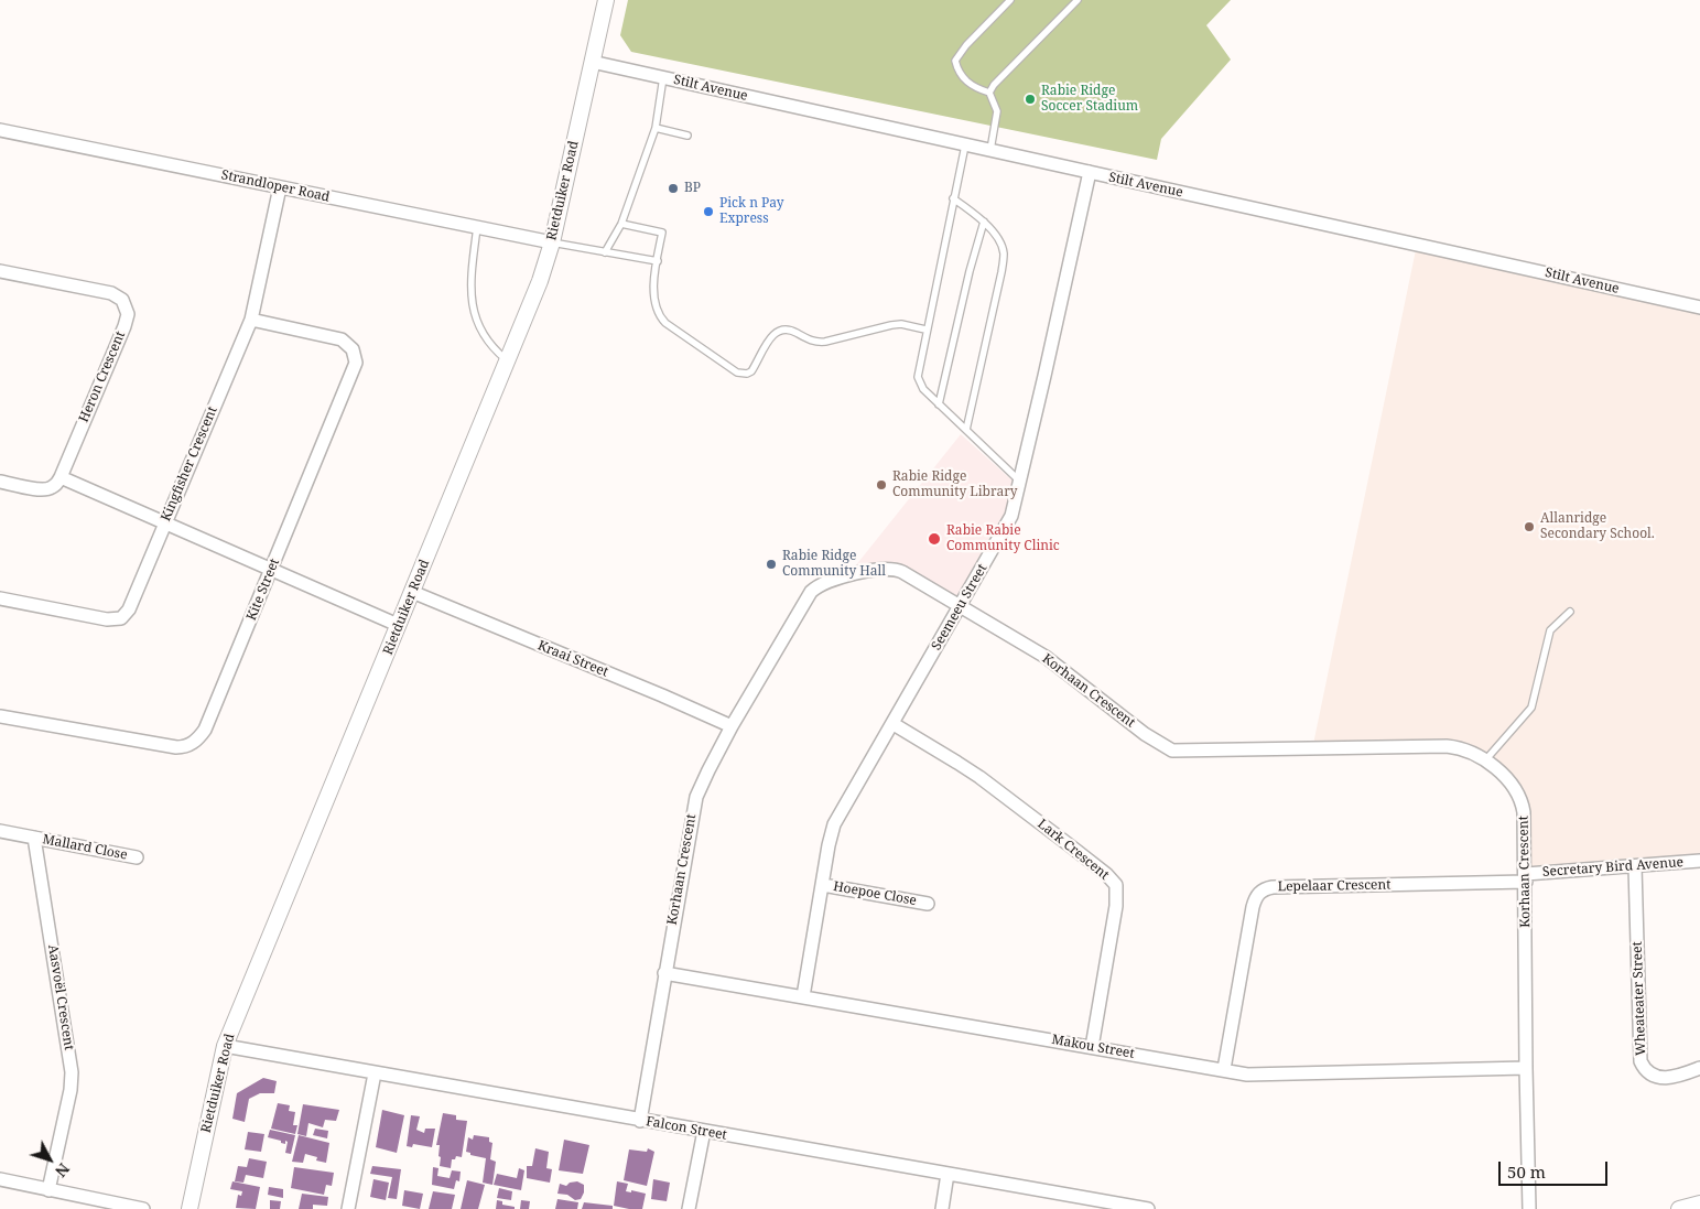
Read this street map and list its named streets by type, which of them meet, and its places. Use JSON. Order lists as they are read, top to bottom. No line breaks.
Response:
{"streets":{"street":["Stilt Avenue","Strandloper Road","Rietduiker Road","Heron Crescent","Kingfisher Crescent","Kite Street","Seemeeu Street","Kraai Street","Korhaan Crescent","Mallard Close","Lark Crescent","Secretary Bird Avenue","Lepelaar Crescent","Hoepoe Close","Aasvoël Crescent","Wheateater Street","Makou Street","Falcon Street"]},"crossings":[["Stilt Avenue","Rietduiker Road"],["Stilt Avenue","Seemeeu Street"],["Strandloper Road","Rietduiker Road"],["Strandloper Road","Kingfisher Crescent"],["Rietduiker Road","Kraai Street"],["Rietduiker Road","Falcon Street"],["Kingfisher Crescent","Kite Street"],["Seemeeu Street","Korhaan Crescent"],["Seemeeu Street","Lark Crescent"],["Seemeeu Street","Hoepoe Close"],["Seemeeu Street","Makou Street"],["Kraai Street","Korhaan Crescent"],["Korhaan Crescent","Secretary Bird Avenue"],["Korhaan Crescent","Lepelaar Crescent"],["Korhaan Crescent","Makou Street"],["Korhaan Crescent","Falcon Street"],["Mallard Close","Aasvoël Crescent"],["Lark Crescent","Makou Street"],["Secretary Bird Avenue","Lepelaar Crescent"],["Secretary Bird Avenue","Wheateater Street"],["Lepelaar Crescent","Makou Street"]],"places":["Rabie Ridge Soccer Stadium","BP","Pick n Pay Express","Rabie Ridge Community Library","Allanridge Secondary School.","Rabie Rabie Community Clinic","Rabie Ridge Community Hall"],"scale_bar":"50 m","north":"bottom right"}
